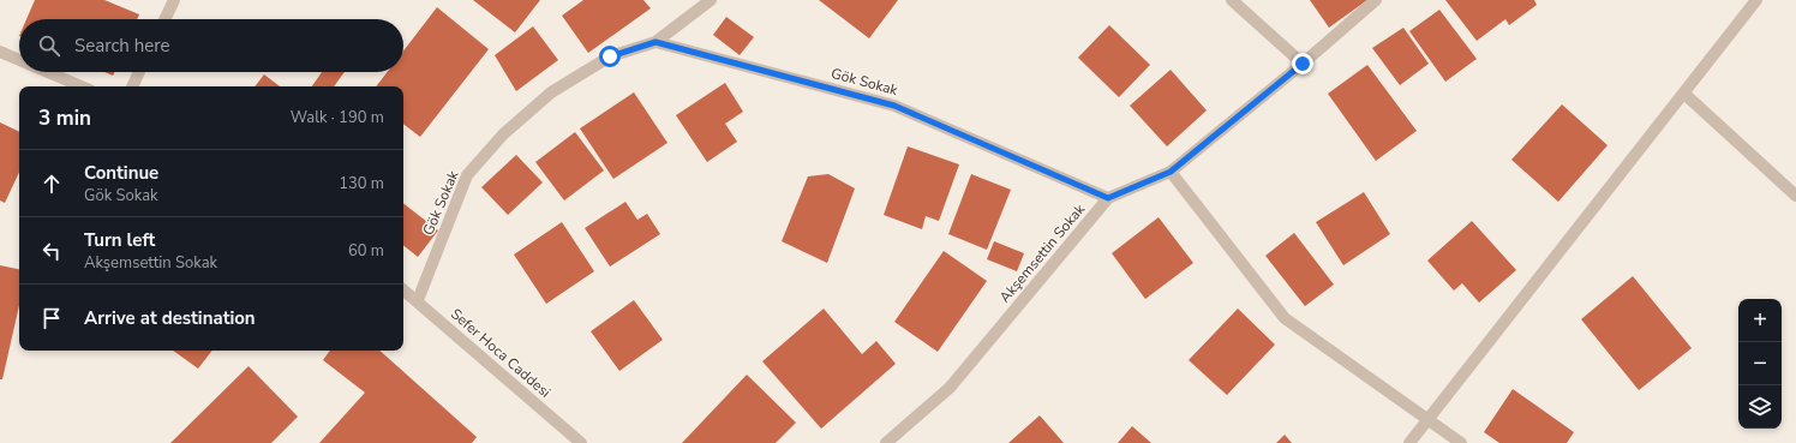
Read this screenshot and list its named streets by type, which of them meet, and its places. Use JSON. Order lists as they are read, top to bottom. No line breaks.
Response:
{"streets":{"street":["Gök Sokak","Akşemsettin Sokak","Sefer Hoca Caddesi"]},"crossings":[["Gök Sokak","Akşemsettin Sokak"],["Gök Sokak","Sefer Hoca Caddesi"]],"page":{"search":"Search here","heading":["3 min","Walk · 190 m"],"list":[["Continue","Gök Sokak","130 m"],["Turn left","Akşemsettin Sokak","60 m"],"Arrive at destination"],"map_buttons":["+","−"]}}
